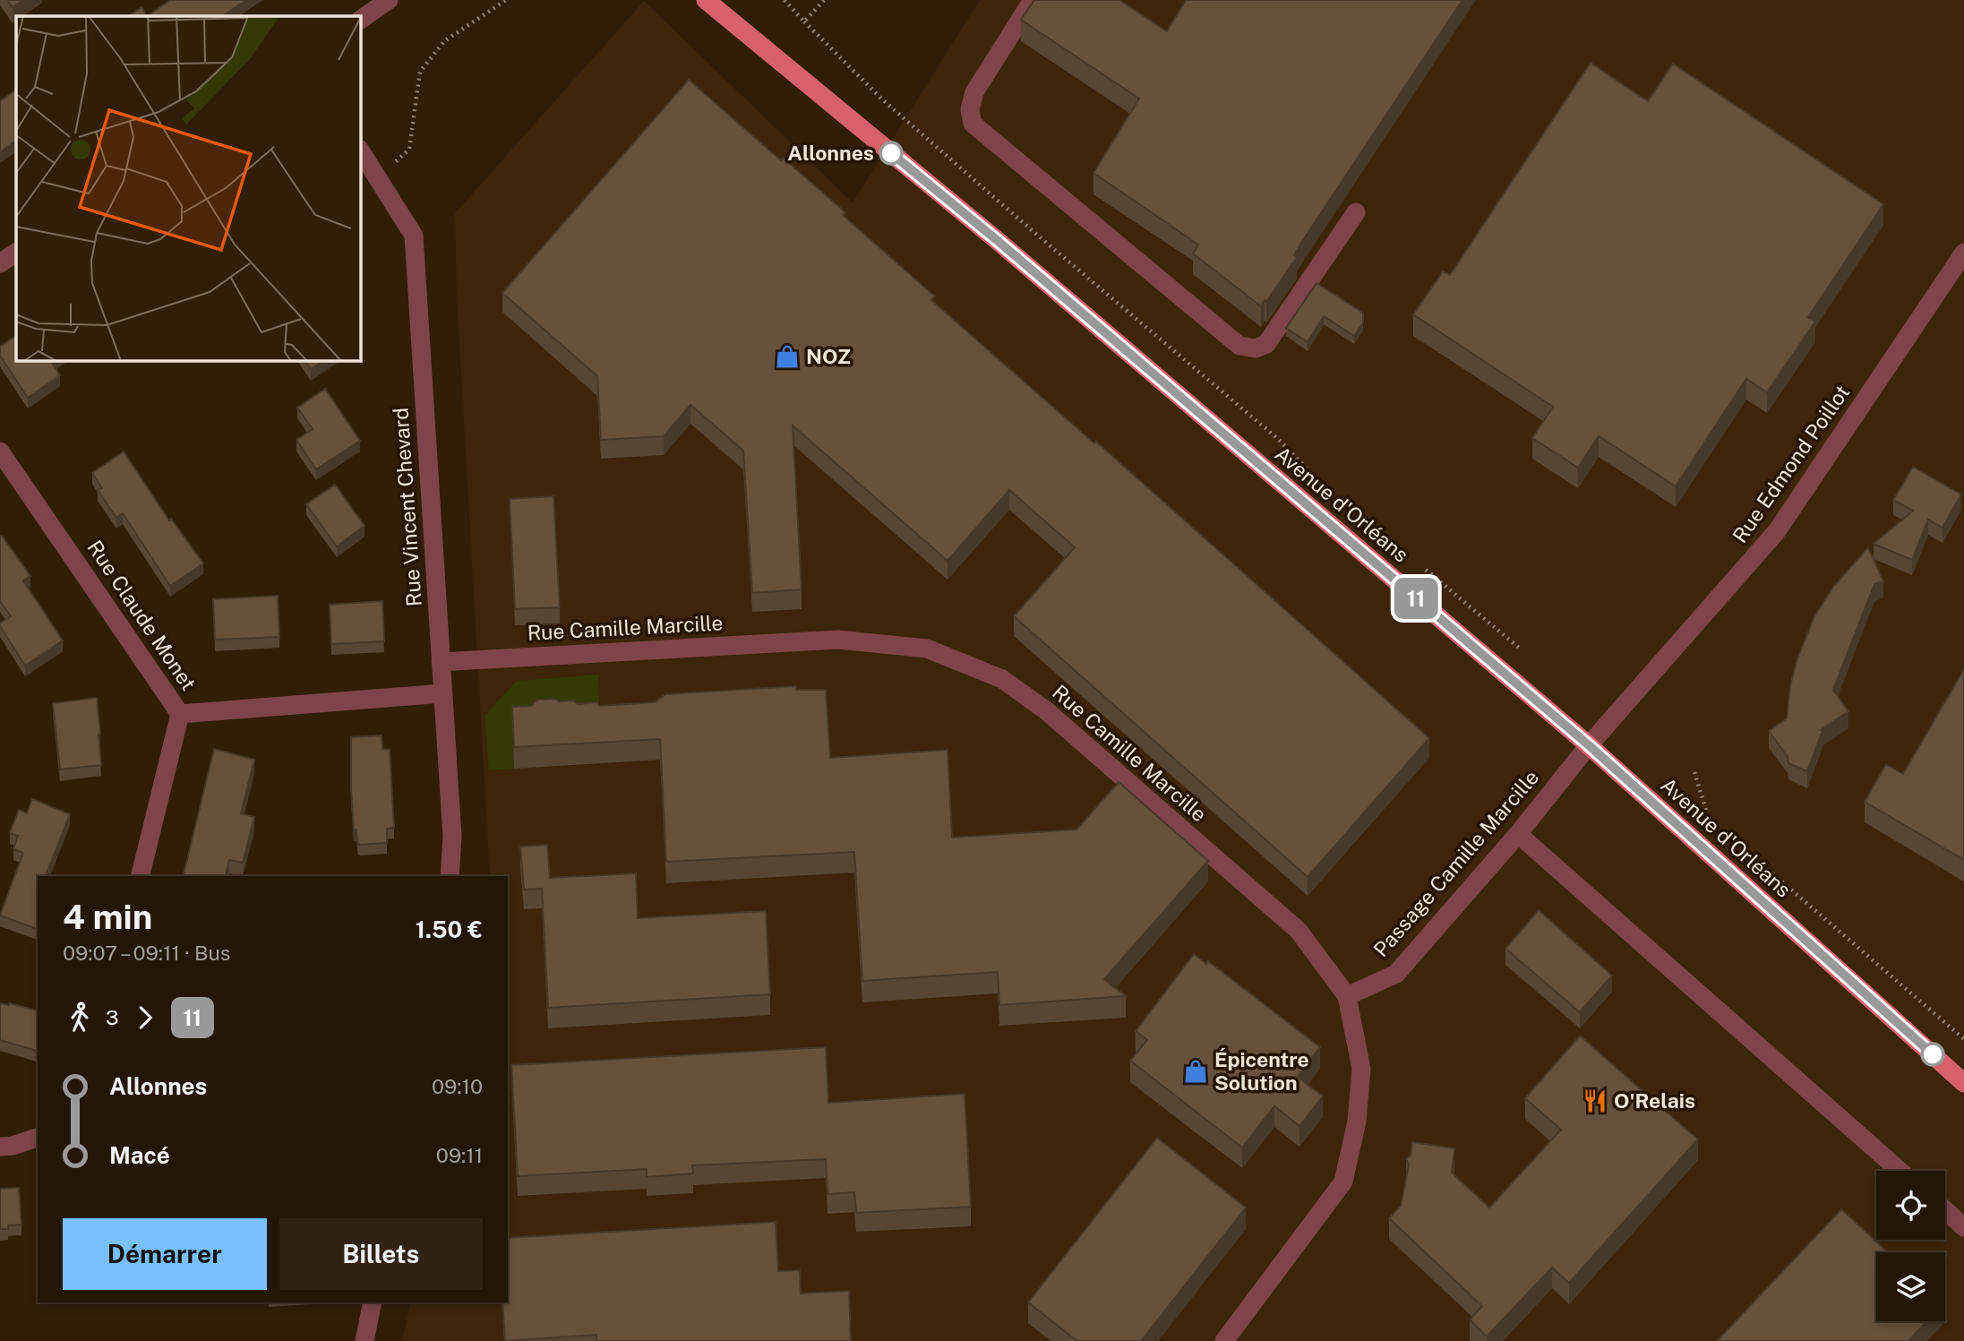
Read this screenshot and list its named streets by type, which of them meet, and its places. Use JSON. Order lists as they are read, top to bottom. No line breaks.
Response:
{"streets":{"main road":["Avenue d'Orléans"],"street":["Rue Edmond Poillot","Rue Vincent Chevard","Rue Claude Monet","Rue Camille Marcille","Passage Camille Marcille"]},"crossings":[["Rue Edmond Poillot","Avenue d'Orléans"],["Rue Edmond Poillot","Passage Camille Marcille"],["Avenue d'Orléans","Passage Camille Marcille"],["Rue Vincent Chevard","Rue Claude Monet"],["Rue Vincent Chevard","Rue Camille Marcille"],["Rue Camille Marcille","Passage Camille Marcille"]],"places":{"other":["Allonnes"],"shop":["NOZ","Épicentre Solution"],"restaurant":["O'Relais"]},"lines":["bus line 11"],"page":{"on_map":"11","heading":["4 min","09:07 – 09:11 · Bus","1.50 €"],"legs":["3","11"],"list":[{"name":"Allonnes","value":"09:10"},{"name":"Macé","value":"09:11"}],"buttons":["Démarrer","Billets"]}}
